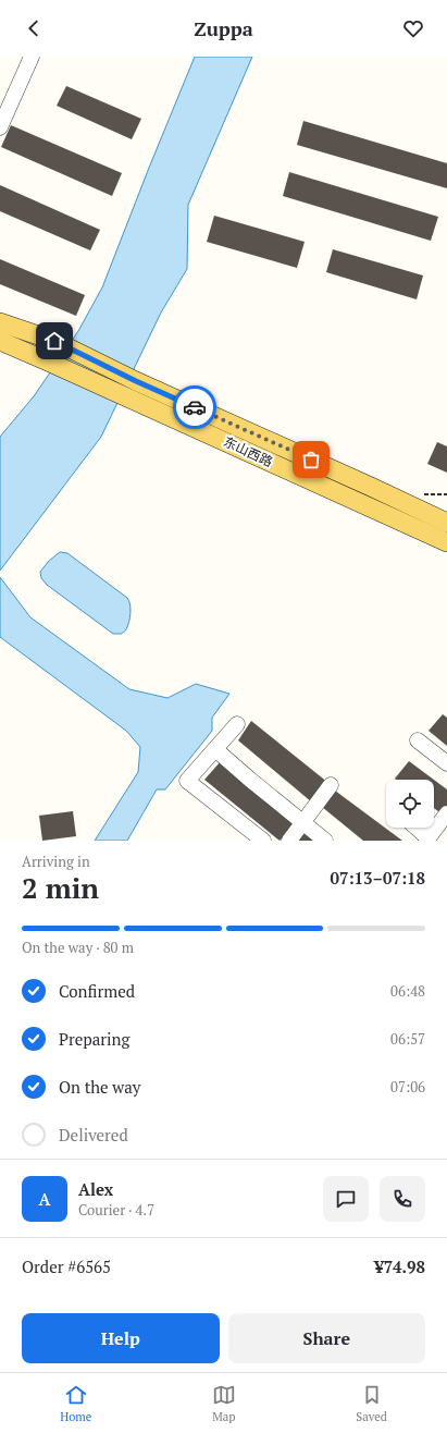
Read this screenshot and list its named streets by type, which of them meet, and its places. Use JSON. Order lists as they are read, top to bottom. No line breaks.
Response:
{"streets":{"main road":["东山西路"]},"page":{"header":"Zuppa","heading":["2 min","Arriving in","07:13–07:18"],"panel":["Alex","Courier · 4.7","Order #6565","¥74.98"],"bar":"On the way · 80 m","list":[["Confirmed","06:48"],["Preparing","06:57"],["On the way","07:06"],"Delivered"],"round":"A","buttons":["Help","Share"],"tabs":["Home","Map","Saved"]}}
